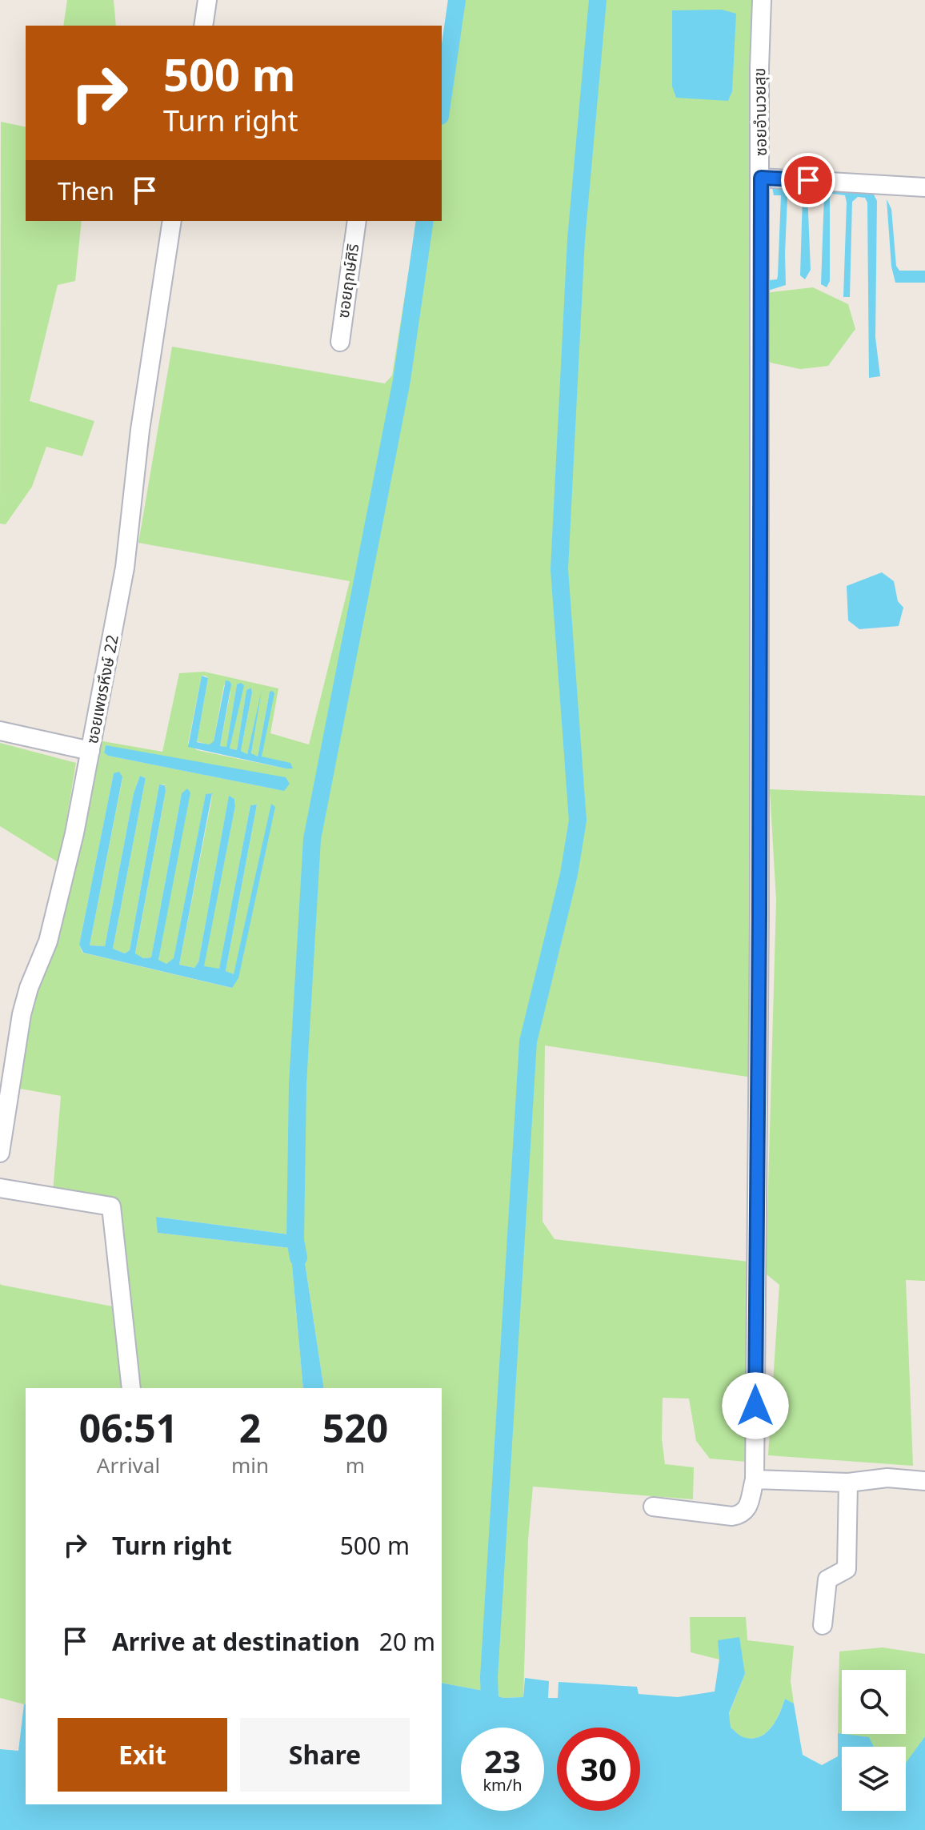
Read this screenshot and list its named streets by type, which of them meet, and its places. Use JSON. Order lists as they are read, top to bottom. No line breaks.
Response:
{"streets":{"street":["ซอยอำนวยสุข","ซอยฤกษ์ศิริ","ซอยเพชรหึงษ์ 22"]},"page":{"turn":["500 m","Turn right"],"then":"Then","eta":["06:51","Arrival","2","min","520","m"],"list":[{"name":"Turn right","value":"500 m"},{"name":"Arrive at destination","value":"20 m"}],"buttons":["Exit","Share"],"speed":"23 km/h","limit":"30"}}
